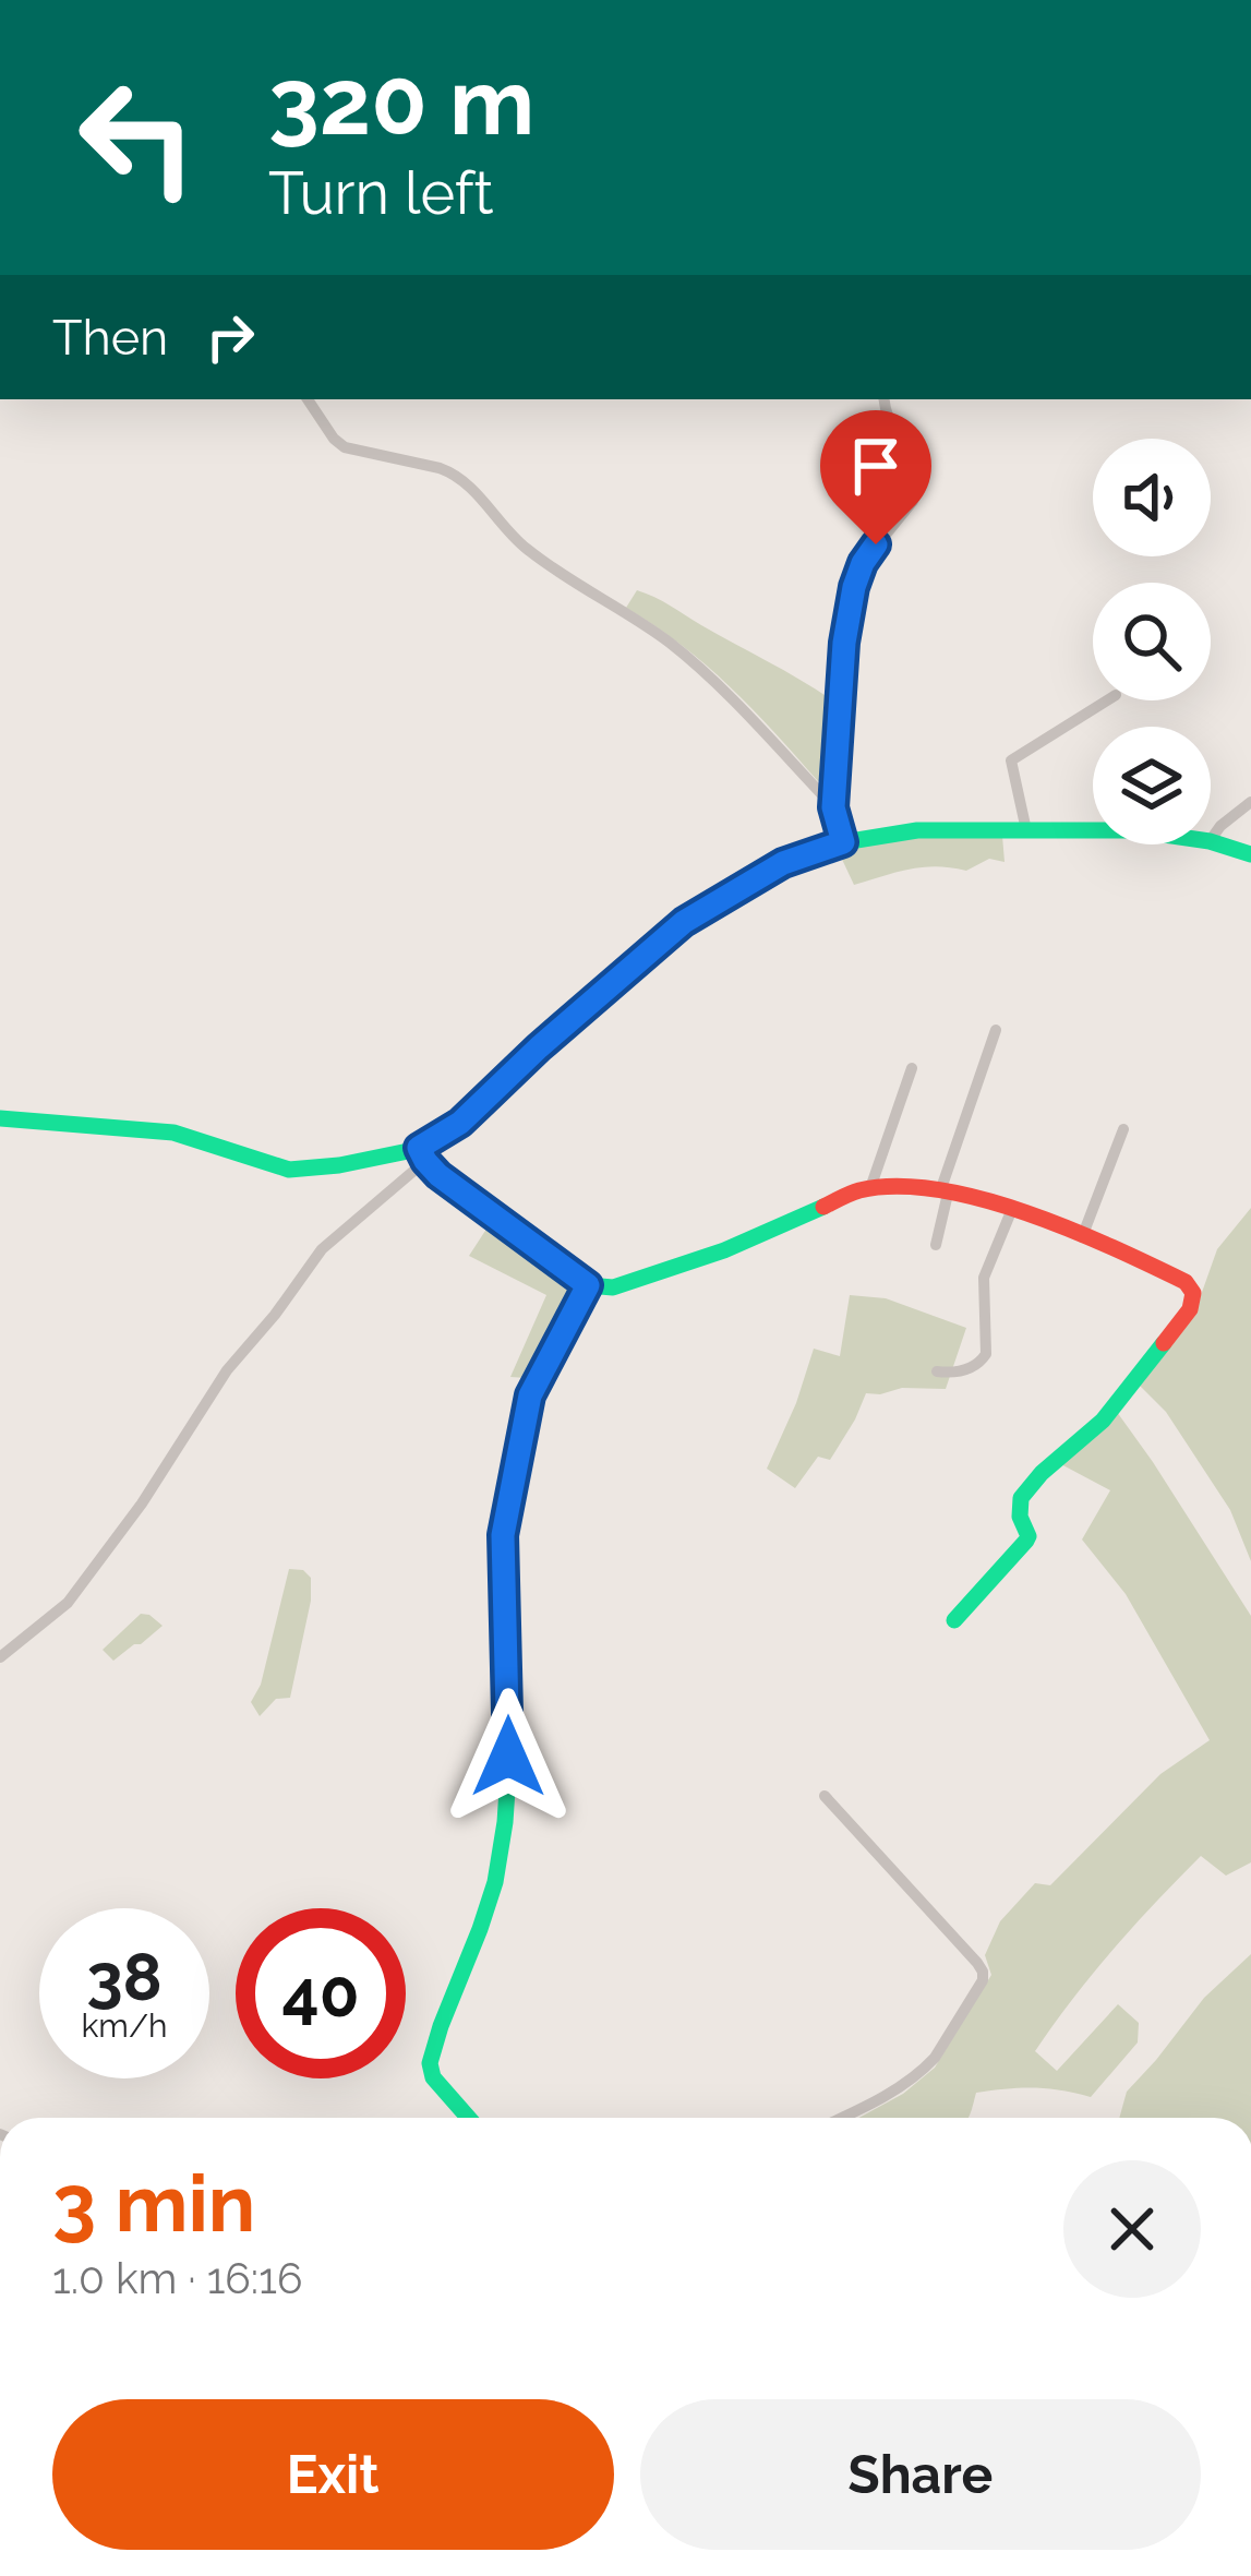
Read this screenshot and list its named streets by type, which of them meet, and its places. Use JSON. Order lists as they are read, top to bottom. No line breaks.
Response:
{"page":{"turn":["320 m","Turn left"],"then":"Then","speed":"38 km/h","limit":"40","heading":["3 min","1.0 km · 16:16"],"buttons":["Exit","Share"]}}
